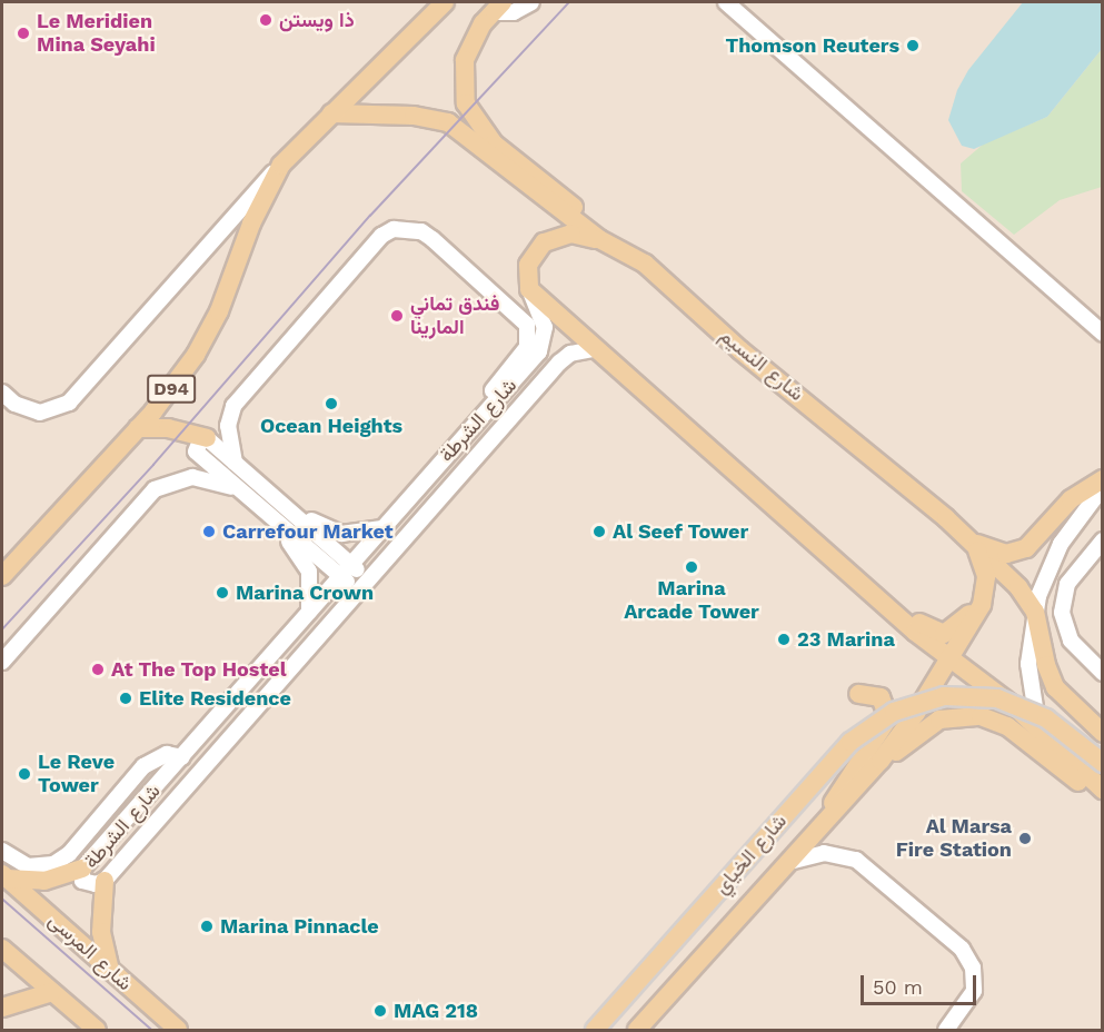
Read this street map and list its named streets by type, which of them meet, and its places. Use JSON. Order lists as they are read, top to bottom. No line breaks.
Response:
{"streets":{"main road":["شارع النسيم","D94","شارع الخياي","شارع المرسى"],"street":["شارع الشرطة"]},"crossings":[["شارع النسيم","D94"],["شارع النسيم","شارع الخياي"]],"places":["ذا ويستن","Le Meridien Mina Seyahi","Thomson Reuters","فندق تماني المارينا","Ocean Heights","Carrefour Market","Al Seef Tower","Marina Arcade Tower","Marina Crown","23 Marina","At The Top Hostel","Elite Residence","Le Reve Tower","Al Marsa Fire Station","Marina Pinnacle","MAG 218"],"scale_bar":"50 m"}
